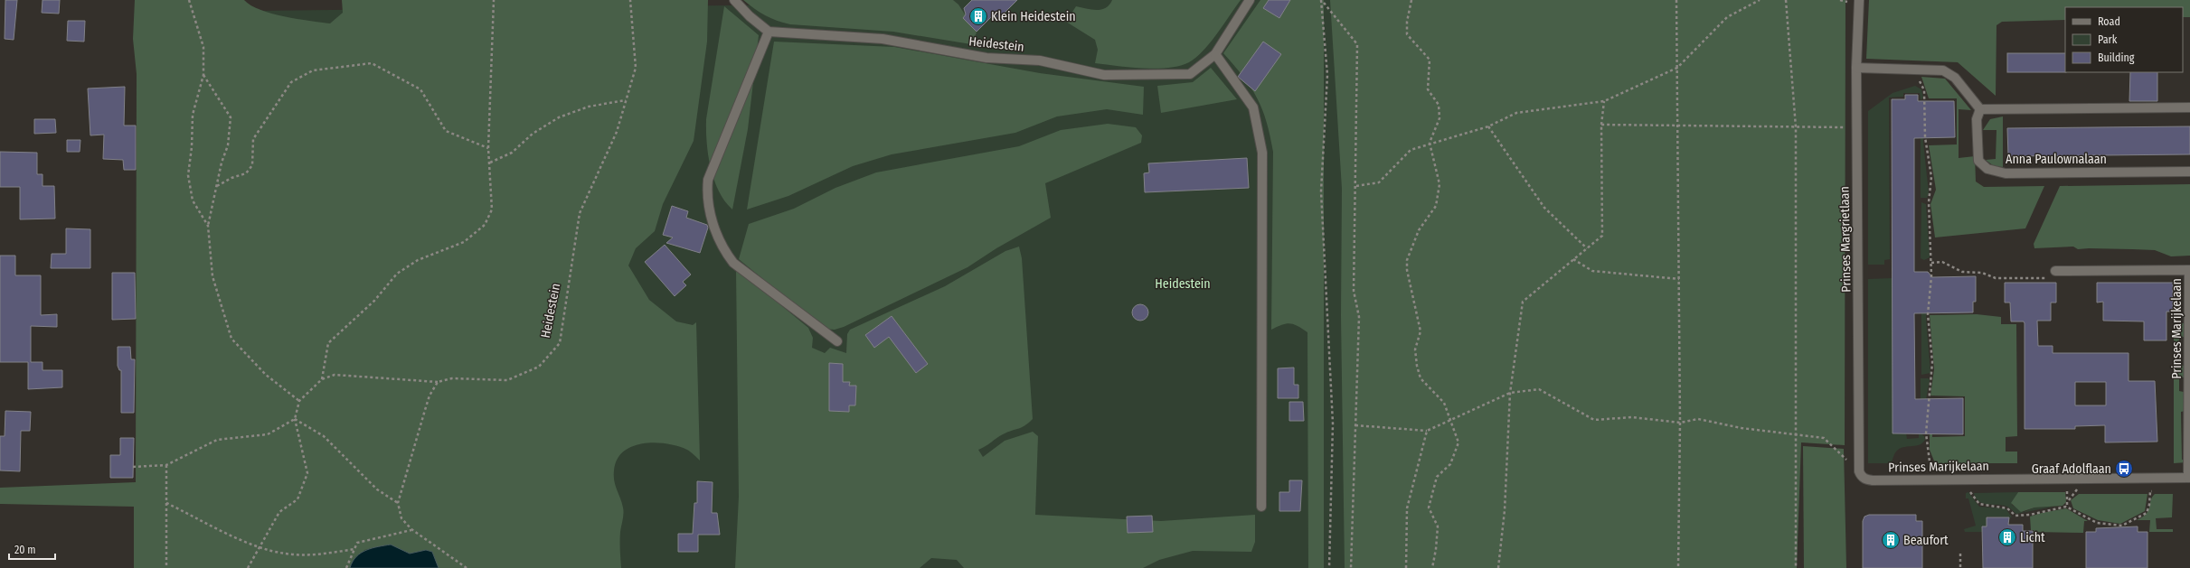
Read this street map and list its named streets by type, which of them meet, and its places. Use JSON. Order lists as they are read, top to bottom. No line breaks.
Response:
{"streets":{"street":["Heidestein","Anna Paulownalaan","Prinses Margrietlaan","Prinses Marijkelaan"]},"crossings":[["Prinses Margrietlaan","Prinses Marijkelaan"]],"parks":["Heidestein"],"places":{"building":["Klein Heidestein","Licht","Beaufort"],"bus stop":["Graaf Adolflaan"]},"legend":["Road","Park","Building"],"scale_bar":"20 m"}
